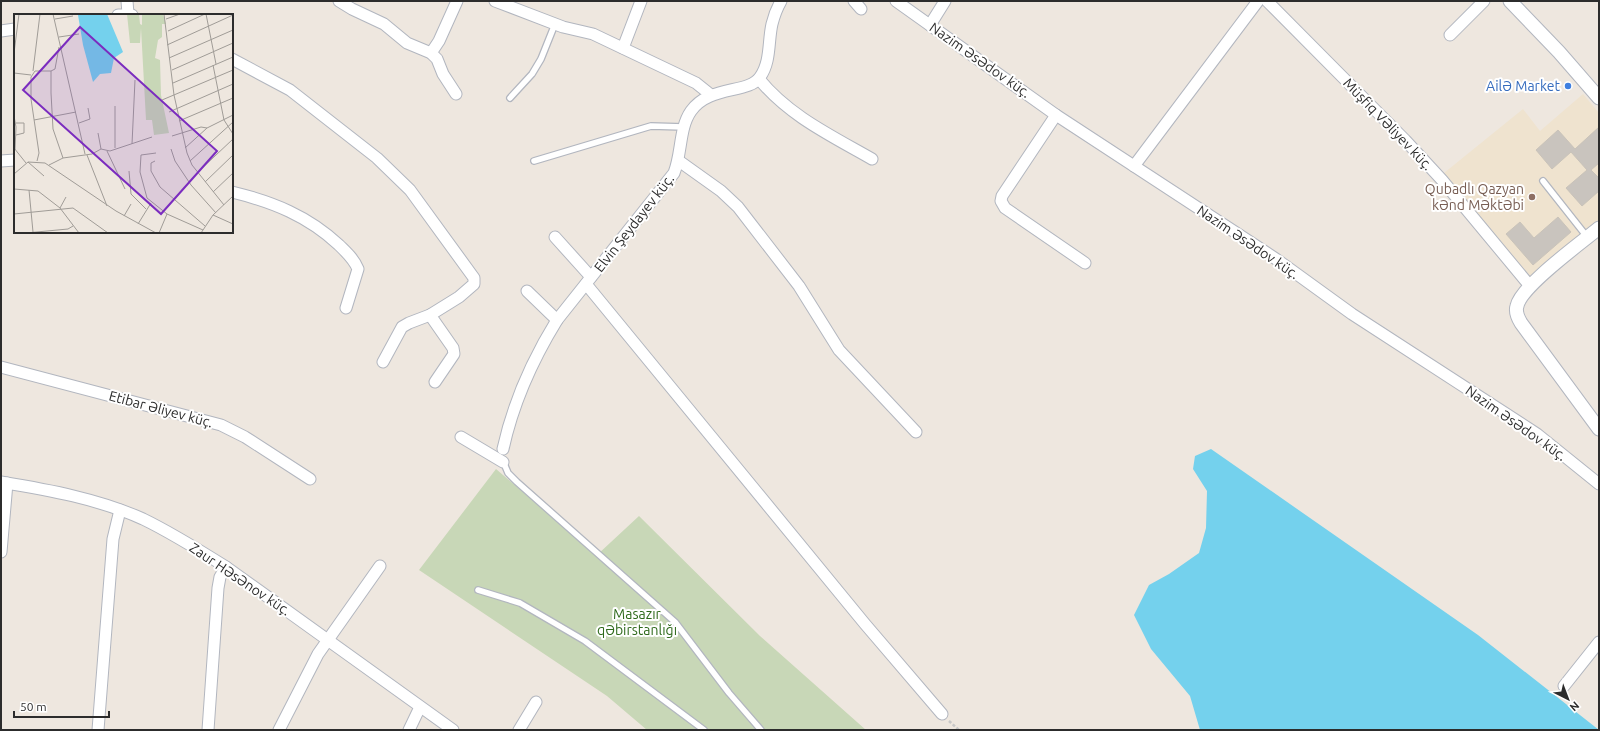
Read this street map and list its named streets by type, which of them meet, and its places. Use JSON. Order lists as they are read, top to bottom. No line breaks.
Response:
{"streets":{"street":["Nazim Əsədov küç.","Müşfiq Vəliyev küç.","Elvin Şeydayev küç.","Etibar Əliyev küç.","Zaur Həsənov küç."]},"parks":["Masazır qəbirstanlığı"],"places":["Ailə Market","Qubadlı Qazyan kənd Məktəbi"],"scale_bar":"50 m","north":"bottom right"}
